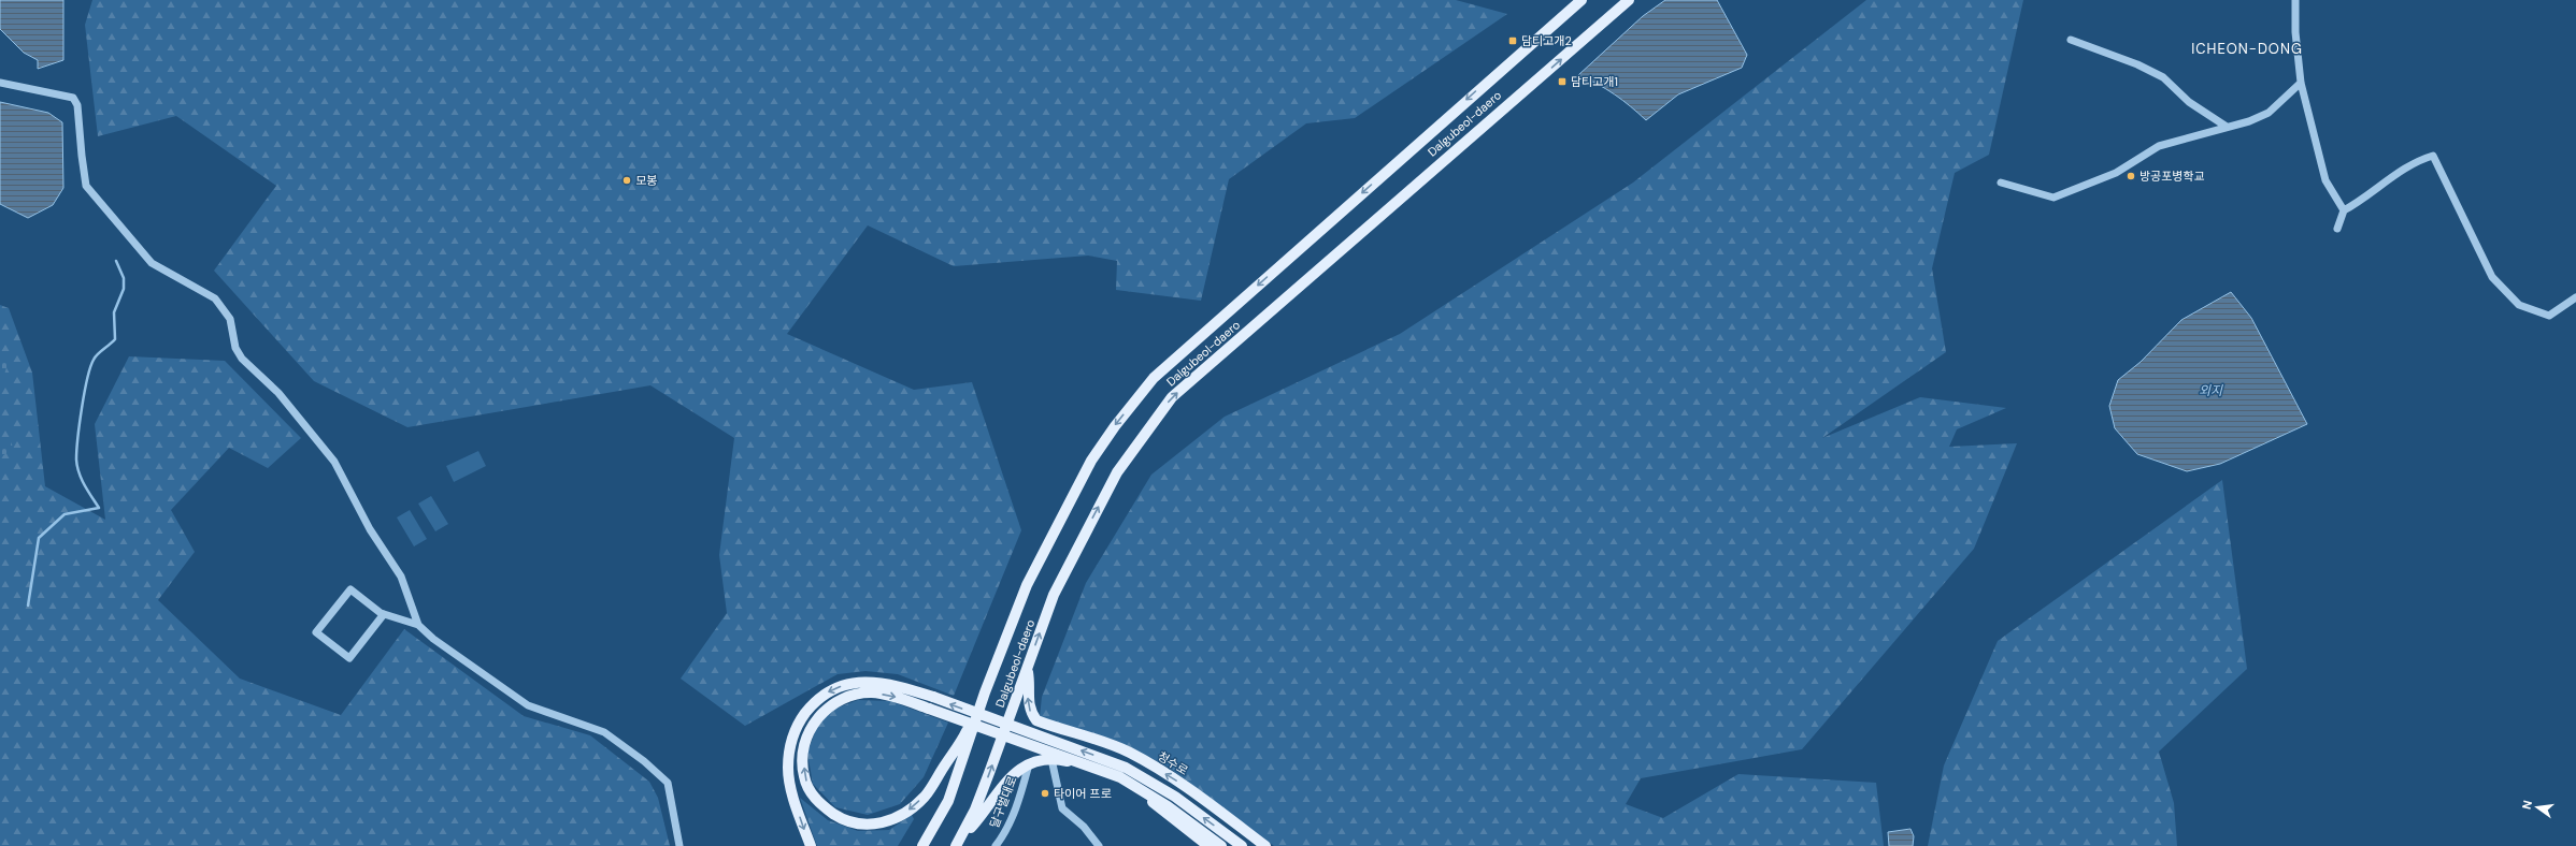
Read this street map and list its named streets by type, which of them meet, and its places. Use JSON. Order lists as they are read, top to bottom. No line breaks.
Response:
{"streets":{"main road":["Dalgubeol-daero","청수로"],"street":["달구벌대로"]},"crossings":[["Dalgubeol-daero","청수로"]],"districts":["ICHEON-DONG"],"water":["외지"],"places":{"transit":["담티고개2","담티고개1"],"other":["방공포병학교","모봉","타이어 프로"]},"north":"left"}
